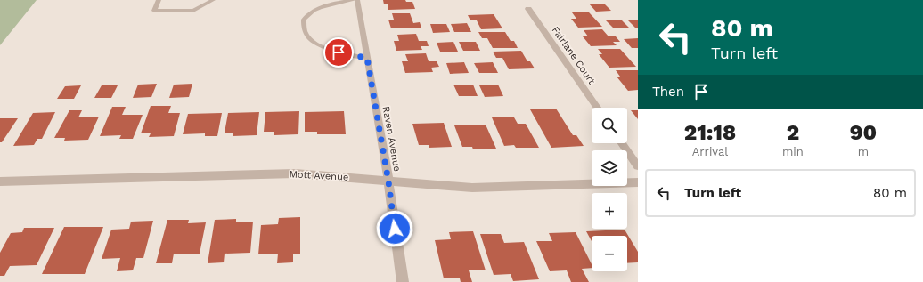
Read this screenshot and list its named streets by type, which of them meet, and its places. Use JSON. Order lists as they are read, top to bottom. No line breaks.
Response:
{"streets":{"street":["Fairlane Court","Raven Avenue","Mott Avenue"]},"crossings":[["Raven Avenue","Mott Avenue"]],"page":{"turn":["80 m","Turn left"],"then":"Then","map_buttons":["+","−"],"eta":["21:18","Arrival","2","min","90","m"],"list":[{"name":"Turn left","value":"80 m"}]}}
